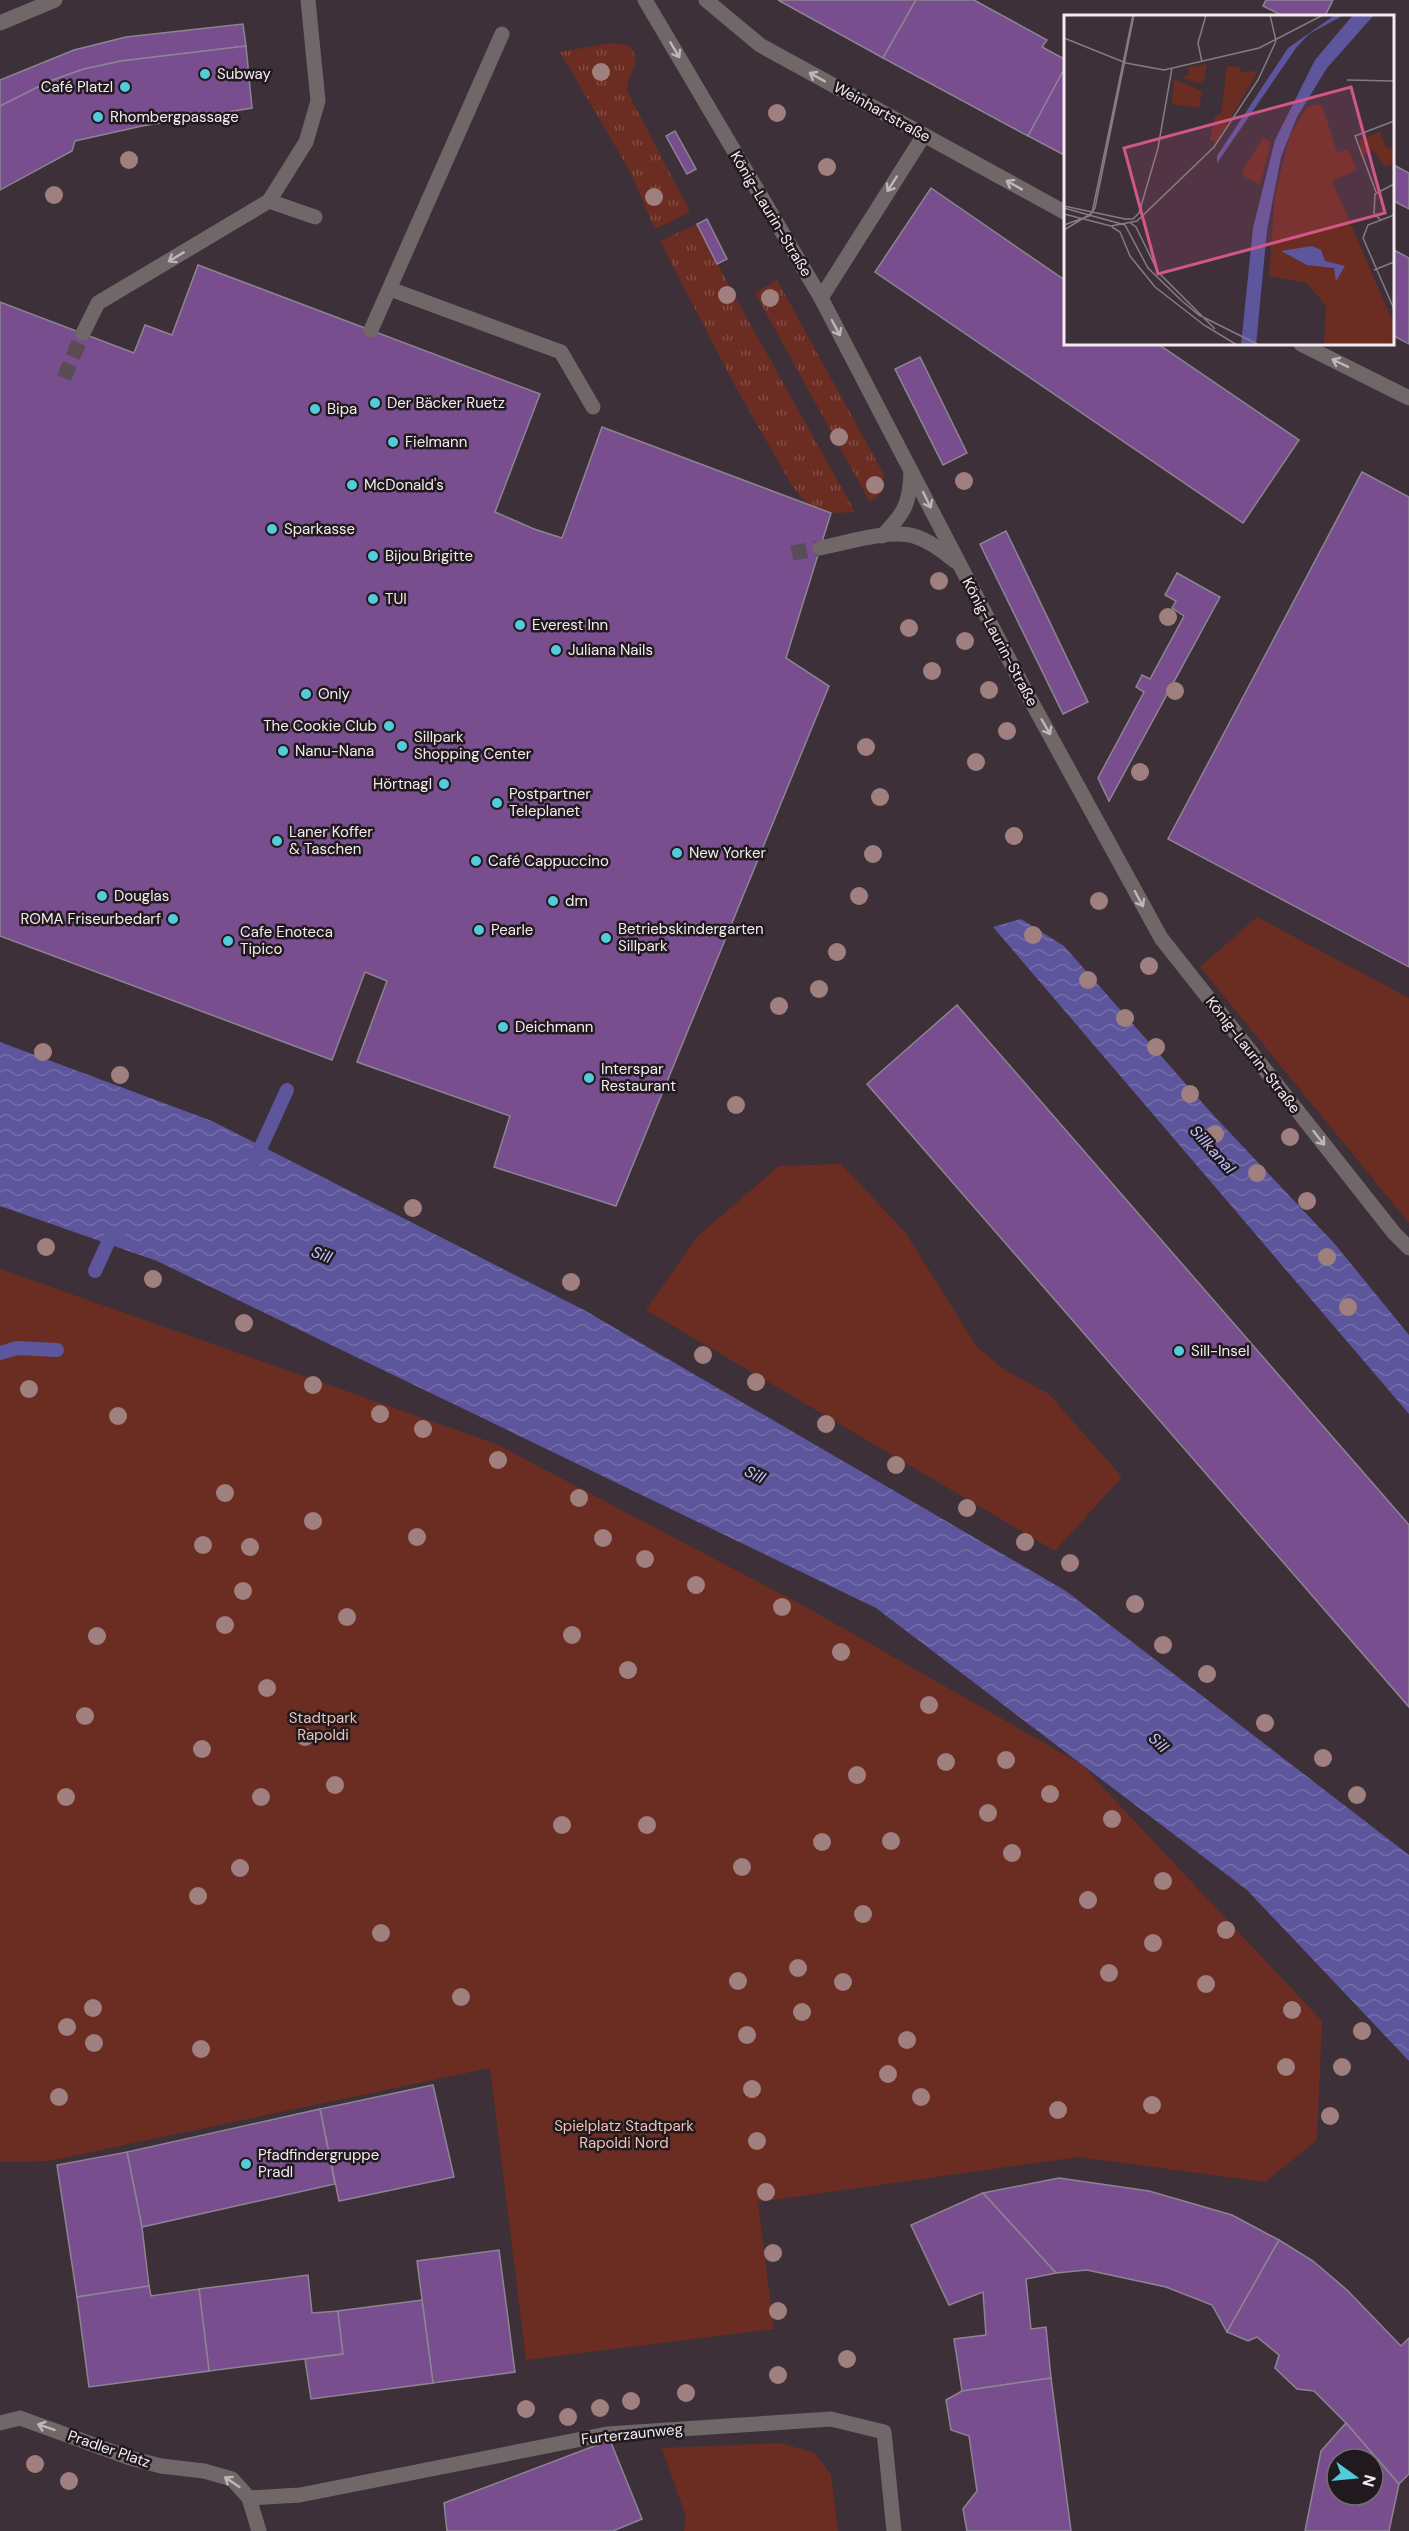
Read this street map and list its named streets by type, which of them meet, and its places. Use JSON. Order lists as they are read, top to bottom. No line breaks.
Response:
{"streets":{"street":["Weinhartstraße","König-Laurin-Straße","Furterzaunweg","Pradler Platz"]},"crossings":[["Furterzaunweg","Pradler Platz"]],"one_way":["Weinhartstraße","König-Laurin-Straße","Pradler Platz"],"water":["Sillkanal","Sill"],"parks":["Stadtpark Rapoldi","Spielplatz Stadtpark Rapoldi Nord"],"places":["Subway","Café Platzl","Rhombergpassage","Der Bäcker Ruetz","Bipa","Fielmann","McDonald's","Sparkasse","Bijou Brigitte","TUI","Everest Inn","Juliana Nails","Only","The Cookie Club","Sillpark Shopping Center","Nanu-Nana","Hörtnagl","Postpartner Teleplanet","Laner Koffer & Taschen","New Yorker","Café Cappuccino","Douglas","dm","ROMA Friseurbedarf","Pearle","Betriebskindergarten Sillpark","Cafe Enoteca Tipico","Deichmann","Interspar Restaurant","Sill-Insel","Pfadfindergruppe Pradl"],"north":"right"}
